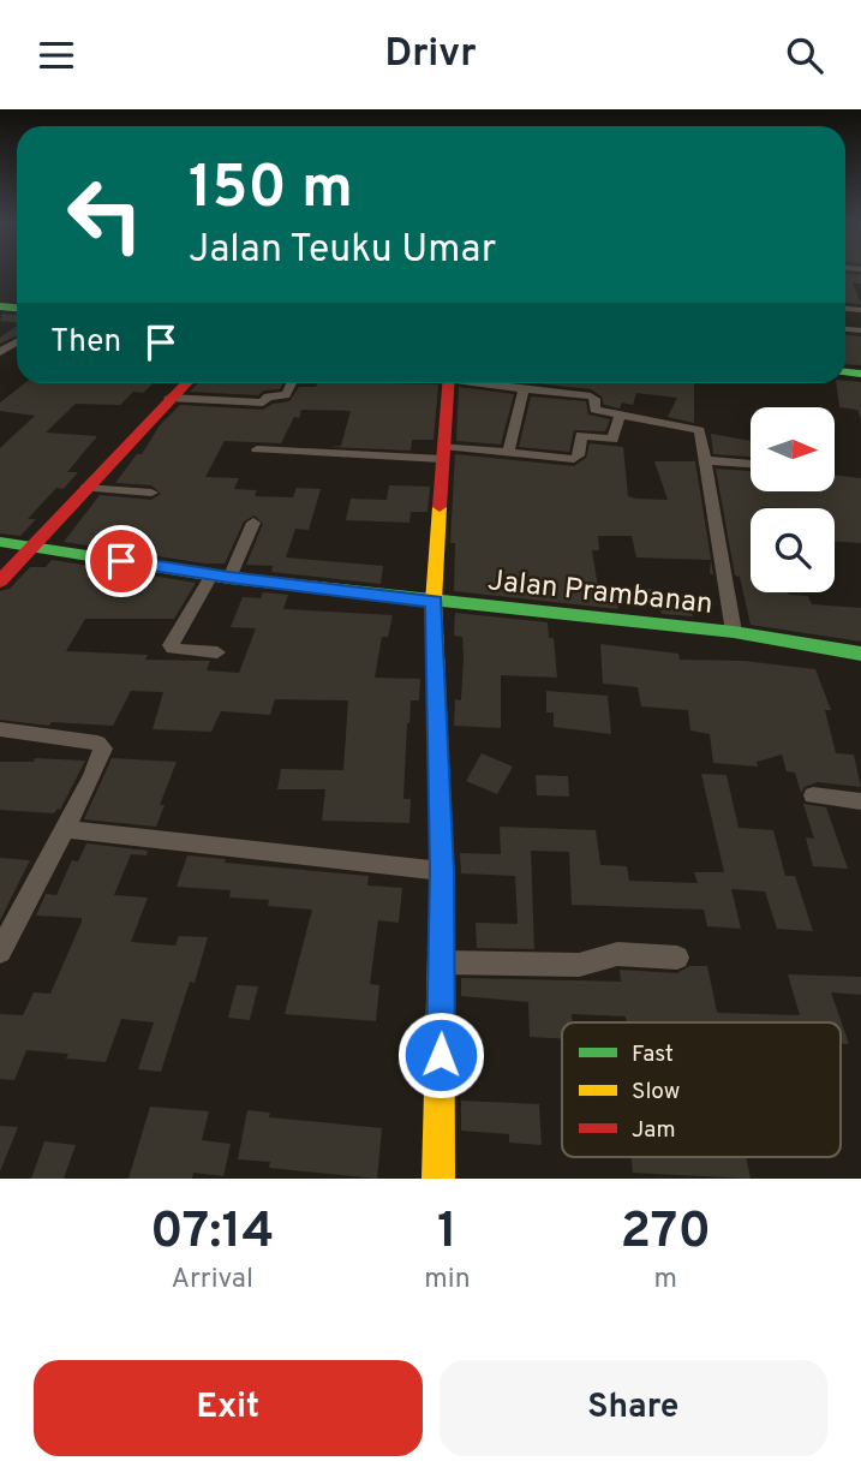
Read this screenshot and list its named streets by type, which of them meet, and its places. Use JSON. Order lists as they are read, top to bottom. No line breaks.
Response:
{"streets":{"street":["Jalan Prambanan"]},"legend":["Fast","Slow","Jam"],"north":"right","page":{"header":"Drivr","turn":["150 m","Jalan Teuku Umar"],"then":"Then","eta":["07:14","Arrival","1","min","270","m"],"buttons":["Exit","Share"]}}
